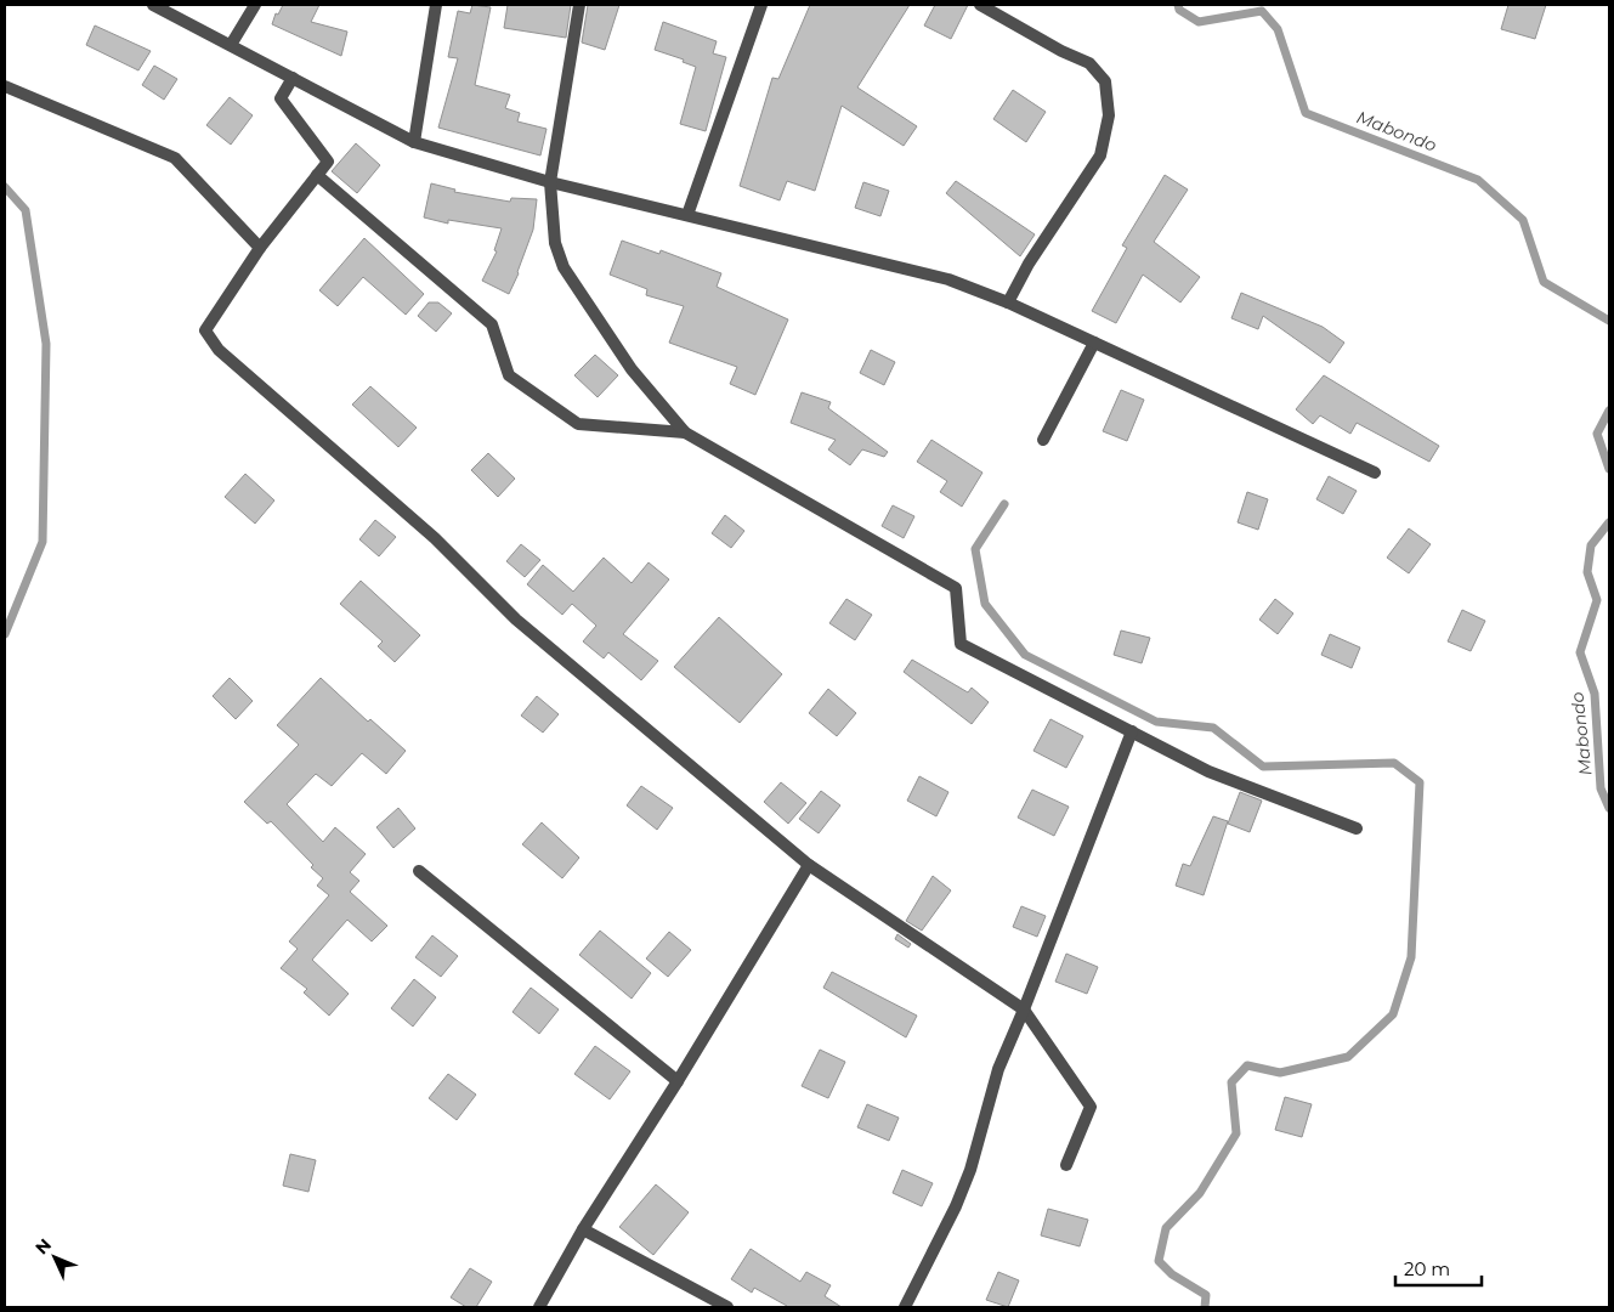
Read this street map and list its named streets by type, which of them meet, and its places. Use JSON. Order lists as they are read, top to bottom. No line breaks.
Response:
{"water":["Mabondo"],"scale_bar":"20 m","north":"top left"}
